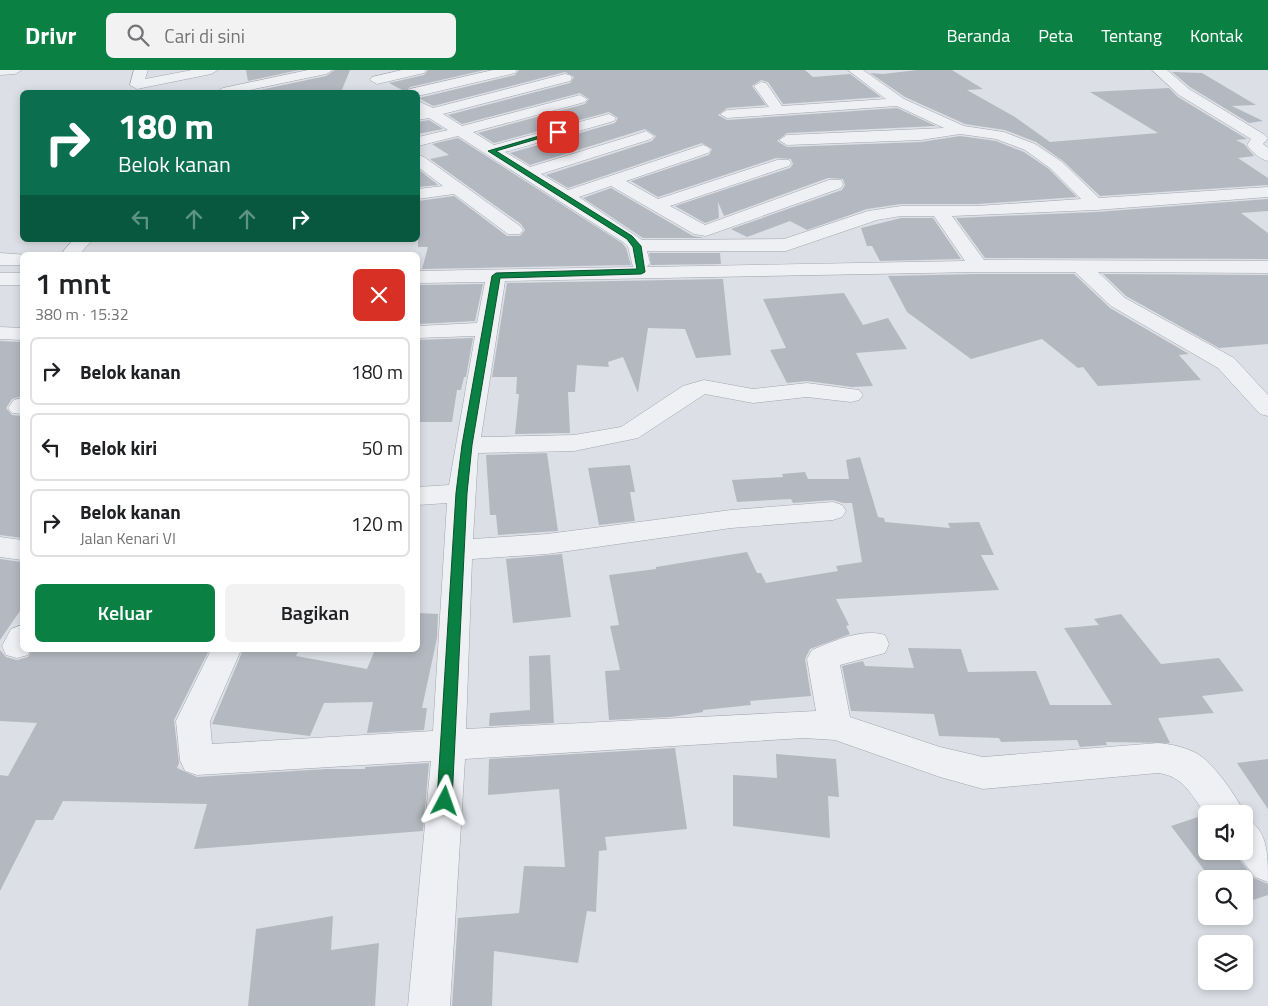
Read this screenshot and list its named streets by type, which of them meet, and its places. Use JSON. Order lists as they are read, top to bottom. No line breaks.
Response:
{"page":{"header":"Drivr","search":"Cari di sini","nav":["Beranda","Peta","Tentang","Kontak"],"turn":["180 m","Belok kanan"],"heading":["1 mnt","380 m · 15:32"],"list":[{"name":"Belok kanan","value":"180 m"},{"name":"Belok kiri","value":"50 m"},{"name":"Belok kanan","note":"Jalan Kenari VI","value":"120 m"}],"buttons":["Keluar","Bagikan"]}}
